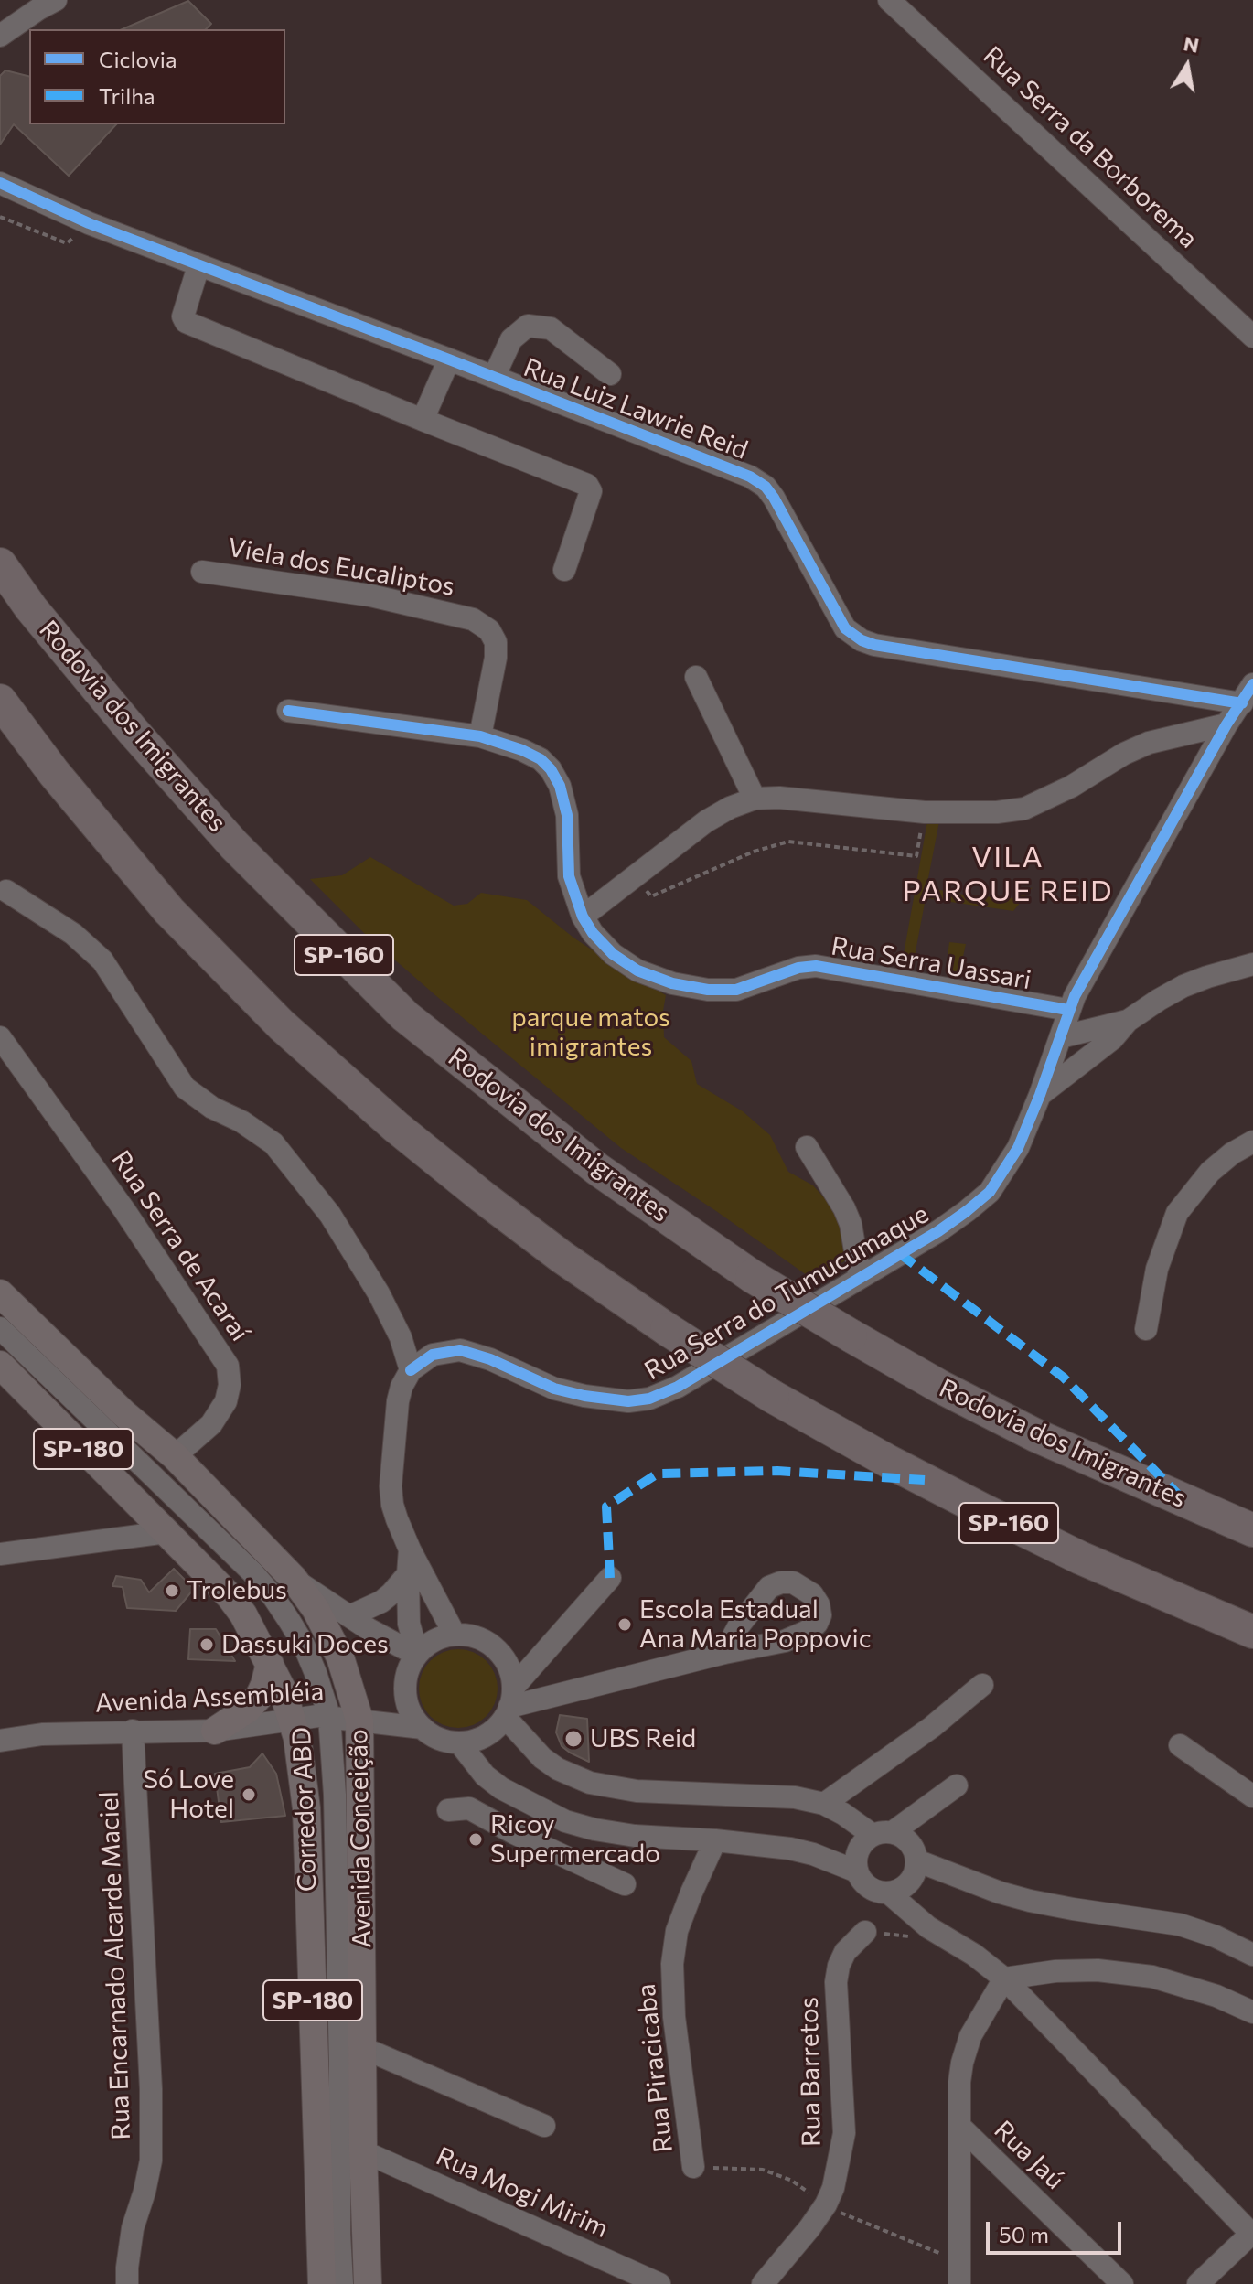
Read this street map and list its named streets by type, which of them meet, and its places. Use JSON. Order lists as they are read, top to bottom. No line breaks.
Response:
{"streets":{"highway":["Rodovia dos Imigrantes","SP-160"],"main road":["SP-180","Avenida Conceição"],"street":["Rua Serra da Borborema","Rua Luiz Lawrie Reid","Viela dos Eucaliptos","Rua Serra Uassari","Rua Serra de Acaraí","Rua Serra do Tumucumaque","Avenida Assembléia","Corredor ABD","Rua Encarnado Alcarde Maciel","Rua Piracicaba","Rua Barretos","Rua Jaú","Rua Mogi Mirim"]},"crossings":[["Rua Luiz Lawrie Reid","Rua Serra do Tumucumaque"],["Viela dos Eucaliptos","Rua Serra Uassari"],["Rua Serra Uassari","Rua Serra do Tumucumaque"],["Rua Serra de Acaraí","SP-180"],["Rua Serra de Acaraí","Avenida Conceição"],["SP-180","Avenida Conceição"],["Avenida Assembléia","Corredor ABD"],["Avenida Assembléia","Avenida Conceição"],["Avenida Assembléia","Rua Encarnado Alcarde Maciel"],["Avenida Conceição","Rua Mogi Mirim"]],"districts":["VILA PARQUE REID"],"parks":["parque matos imigrantes"],"places":["Trolebus","Escola Estadual Ana Maria Poppovic","Dassuki Doces","UBS Reid","Só Love Hotel","Ricoy Supermercado"],"legend":["Ciclovia","Trilha"],"scale_bar":"50 m","north":"top"}
